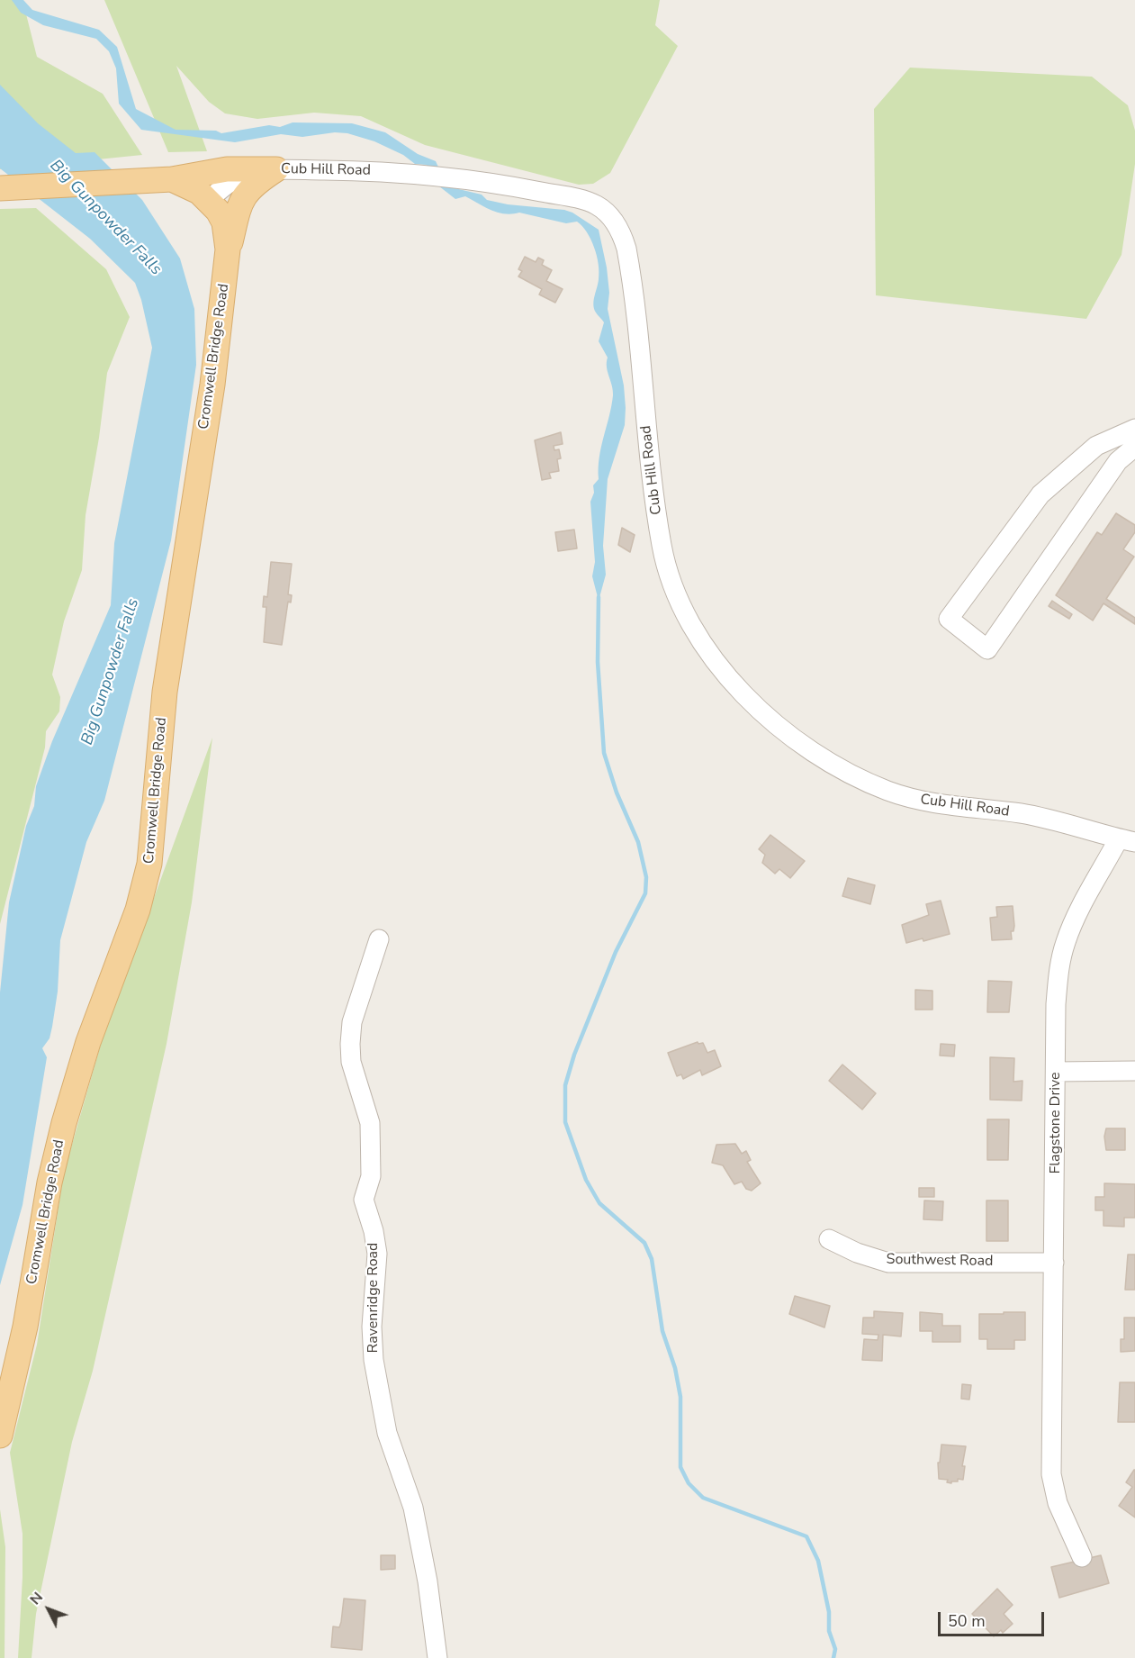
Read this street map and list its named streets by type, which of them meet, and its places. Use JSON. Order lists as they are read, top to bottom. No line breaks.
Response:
{"streets":{"main road":["Cromwell Bridge Road"],"street":["Cub Hill Road","Flagstone Drive","Southwest Road","Ravenridge Road"]},"crossings":[["Cub Hill Road","Cromwell Bridge Road"],["Cub Hill Road","Flagstone Drive"],["Flagstone Drive","Southwest Road"]],"water":["Big Gunpowder Falls"],"scale_bar":"50 m","north":"top left"}
